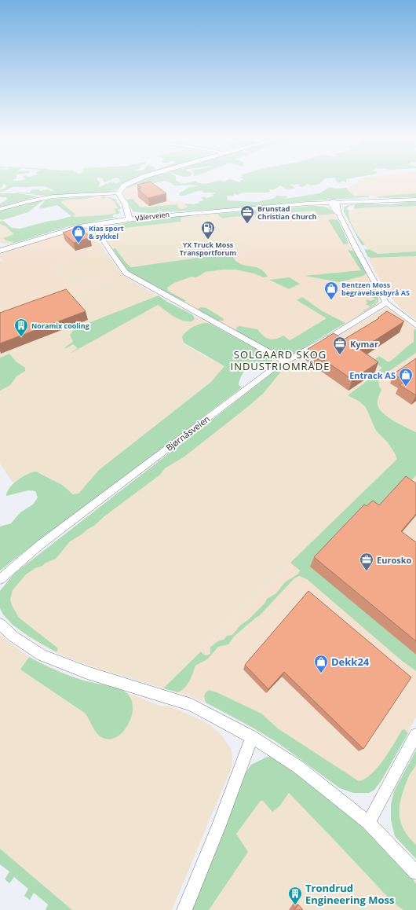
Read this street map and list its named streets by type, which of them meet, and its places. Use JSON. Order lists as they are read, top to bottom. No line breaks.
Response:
{"streets":{"street":["Vålerveien","Bjørnåsveien"]},"districts":["SOLGAARD SKOG INDUSTRIOMRÅDE"],"places":{"office":["Brunstad Christian Church","Kymar","Eurosko"],"fuel station":["YX Truck Moss Transportforum"],"shop":["Kias sport & sykkel","Bentzen Moss begravelsesbyrå AS","Entrack AS","Dekk24"],"building":["Noramix cooling","Trondrud Engineering Moss"]}}
